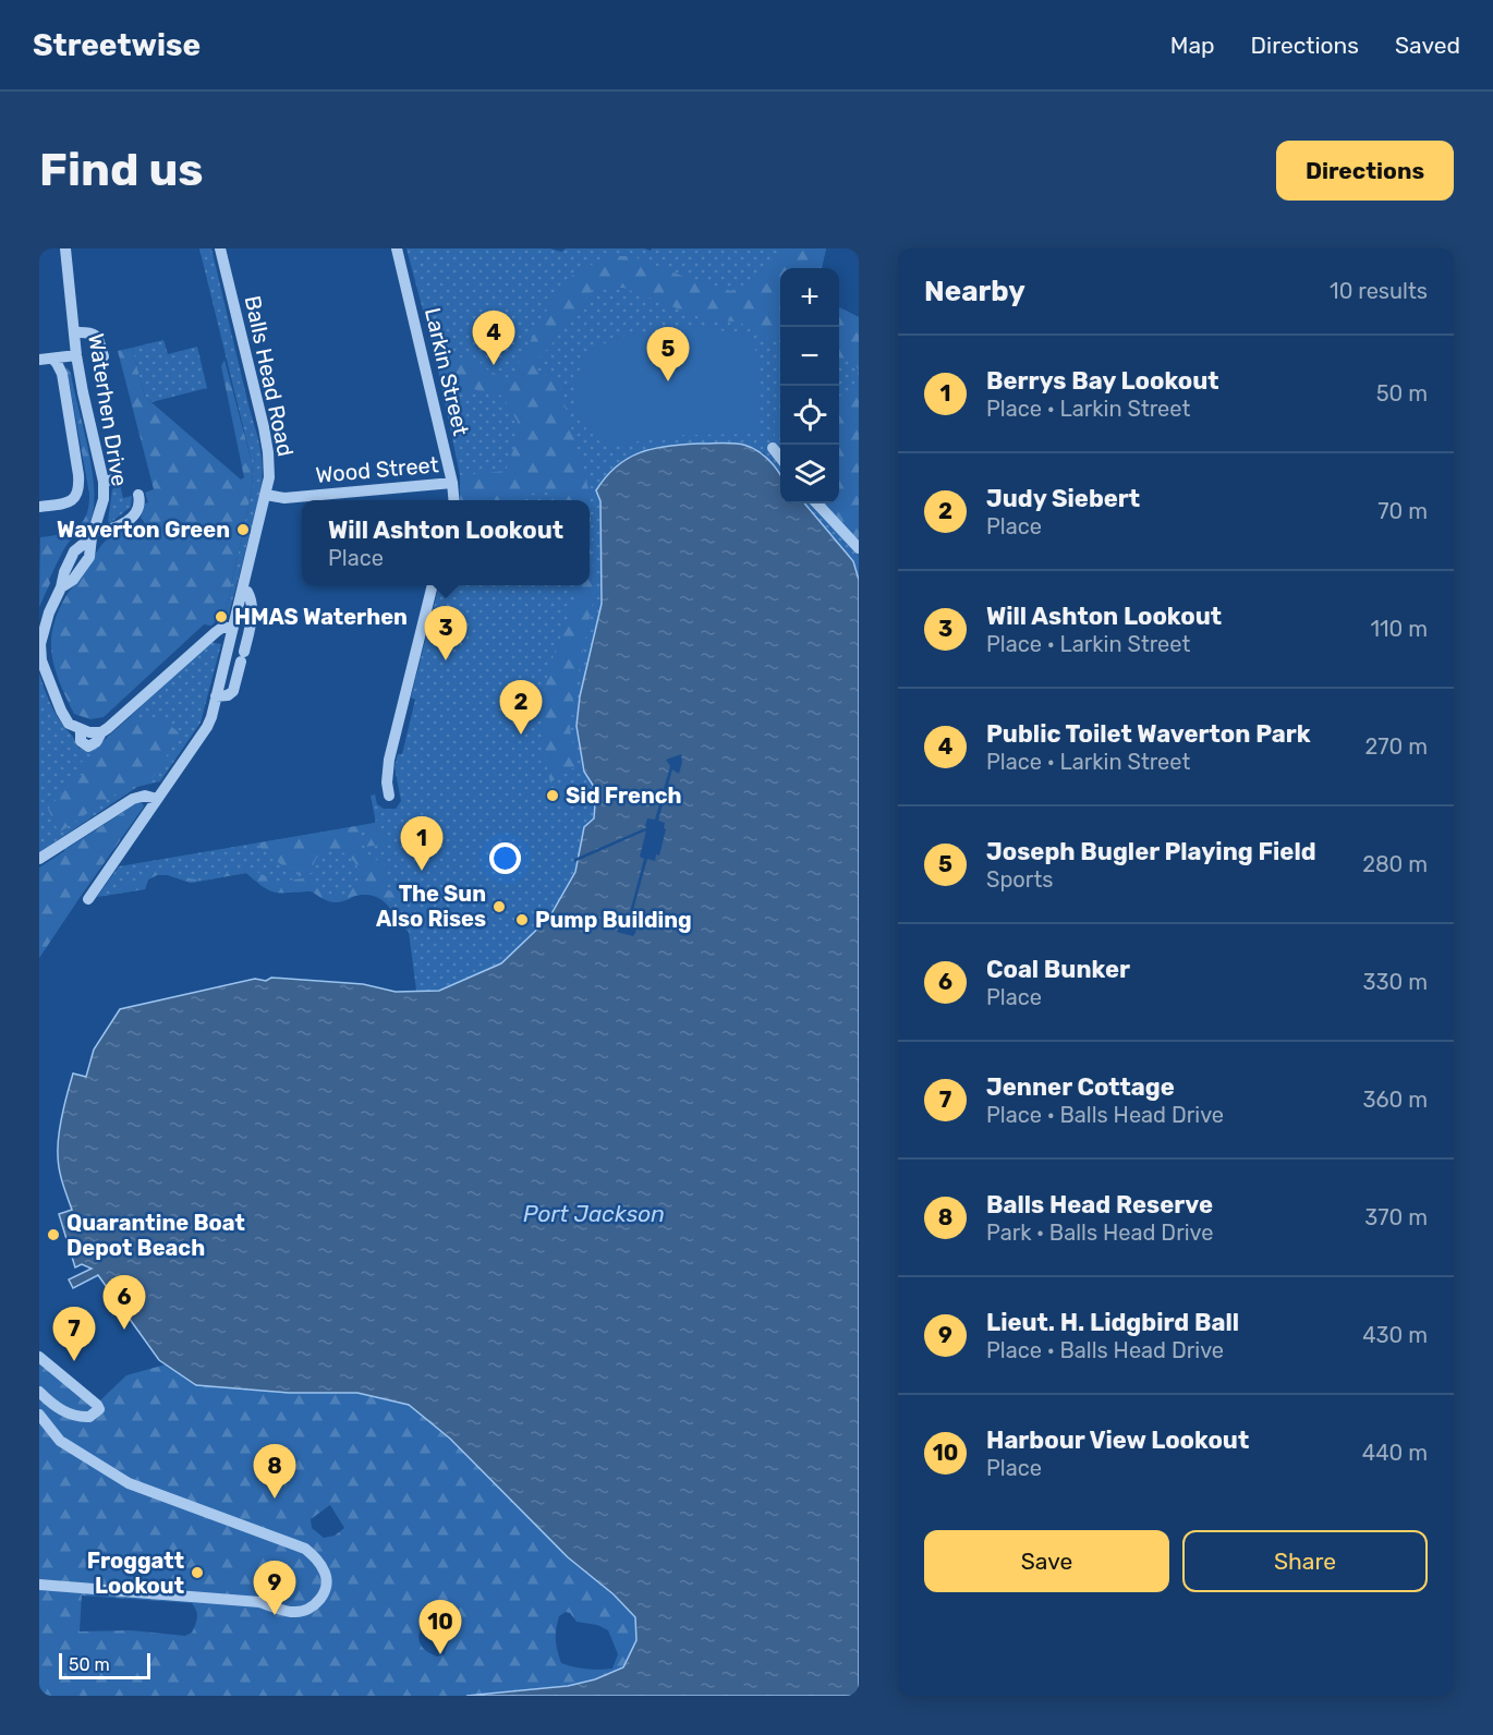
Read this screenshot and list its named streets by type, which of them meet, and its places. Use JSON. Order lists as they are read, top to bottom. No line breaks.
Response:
{"streets":{"street":["Larkin Street","Balls Head Road","Waterhen Drive","Wood Street"]},"crossings":[["Larkin Street","Wood Street"],["Balls Head Road","Waterhen Drive"],["Balls Head Road","Wood Street"]],"water":["Port Jackson"],"places":["Waverton Green","HMAS Waterhen","Sid French","The Sun Also Rises","Pump Building","Quarantine Boat Depot Beach","Froggatt Lookout"],"scale_bar":"50 m","page":{"header":"Streetwise","nav":["Map","Directions","Saved"],"buttons":["Directions",["Save","Share"]],"title":"Find us","heading":["Nearby","10 results"],"map_buttons":["+","−"],"pins":["4","5","3","2","1","6","7","8","9","10"],"list":[{"mark":"1","name":"Berrys Bay Lookout","note":"Place · Larkin Street","value":"50 m"},{"mark":"2","name":"Judy Siebert","note":"Place","value":"70 m"},{"mark":"3","name":"Will Ashton Lookout","note":"Place · Larkin Street","value":"110 m"},{"mark":"4","name":"Public Toilet Waverton Park","note":"Place · Larkin Street","value":"270 m"},{"mark":"5","name":"Joseph Bugler Playing Field","note":"Sports","value":"280 m"},{"mark":"6","name":"Coal Bunker","note":"Place","value":"330 m"},{"mark":"7","name":"Jenner Cottage","note":"Place · Balls Head Drive","value":"360 m"},{"mark":"8","name":"Balls Head Reserve","note":"Park · Balls Head Drive","value":"370 m"},{"mark":"9","name":"Lieut. H. Lidgbird Ball","note":"Place · Balls Head Drive","value":"430 m"},{"mark":"10","name":"Harbour View Lookout","note":"Place","value":"440 m"}],"popup":["Will Ashton Lookout","Place"],"scale":"50 m"}}
